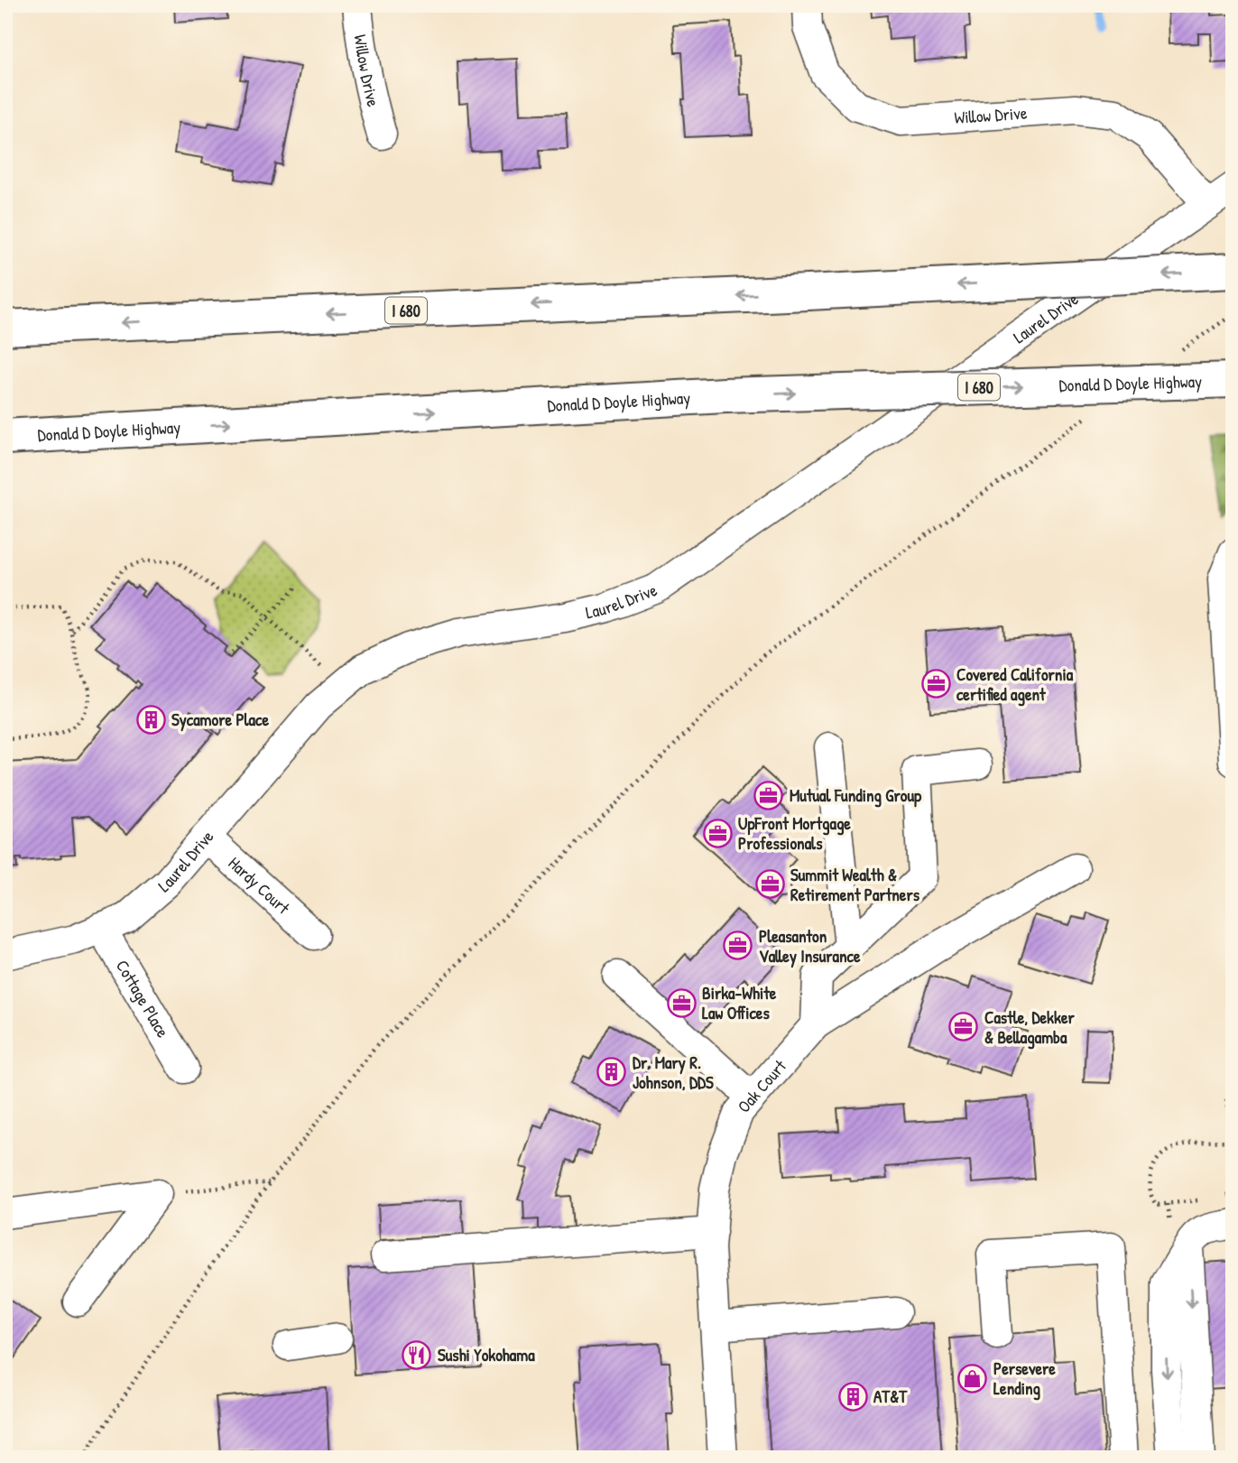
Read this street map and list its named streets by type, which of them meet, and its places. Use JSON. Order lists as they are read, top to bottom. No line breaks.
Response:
{"streets":{"highway":["I 680","Donald D Doyle Highway"],"street":["Willow Drive","Laurel Drive","Hardy Court","Cottage Place","Oak Court"]},"crossings":[["Willow Drive","Laurel Drive"],["Laurel Drive","Hardy Court"],["Laurel Drive","Cottage Place"]],"places":{"office":["Covered California certified agent","Mutual Funding Group","UpFront Mortgage Professionals","Summit Wealth & Retirement Partners","Pleasanton Valley Insurance","Birka-White Law Offices","Castle, Dekker & Bellagamba"],"building":["Sycamore Place","Dr. Mary R. Johnson, DDS","AT&T"],"restaurant":["Sushi Yokohama"],"shop":["Persevere Lending"]}}
